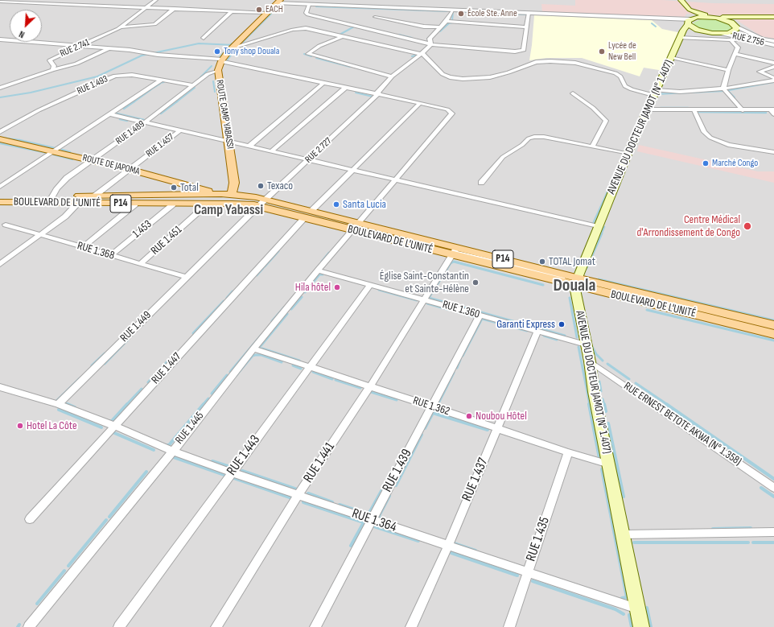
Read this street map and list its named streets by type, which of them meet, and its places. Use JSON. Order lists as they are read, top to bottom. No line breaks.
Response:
{"streets":{"main road":["ROUTE CAMP YABASSI","AVENUE DU DOCTEUR JAMOT (N° 1.407)","ROUTE DE JAPOMA","BOULEVARD DE L'UNITÉ","P14"],"street":["RUE 2.756","RUE 2.741","RUE 1.493","RUE 1.489","RUE 1.457","RUE 2.727","1.453","RUE 1.451","RUE 1.368","RUE 1.360","RUE 1.449","RUE 1.447","RUE 1.362","RUE ERNEST BETOTE AKWA (N° 1.358)","RUE 1.445","RUE 1.443","RUE 1.441","RUE 1.439","RUE 1.437","RUE 1.364","RUE 1.435"]},"crossings":[["RUE 1.493","RUE 1.489"],["ROUTE CAMP YABASSI","RUE 1.489"],["ROUTE CAMP YABASSI","BOULEVARD DE L'UNITÉ"],["AVENUE DU DOCTEUR JAMOT (N° 1.407)","BOULEVARD DE L'UNITÉ"],["AVENUE DU DOCTEUR JAMOT (N° 1.407)","RUE 1.360"],["AVENUE DU DOCTEUR JAMOT (N° 1.407)","RUE 1.362"],["AVENUE DU DOCTEUR JAMOT (N° 1.407)","RUE ERNEST BETOTE AKWA (N° 1.358)"],["AVENUE DU DOCTEUR JAMOT (N° 1.407)","RUE 1.364"],["RUE 1.489","ROUTE DE JAPOMA"],["RUE 1.489","BOULEVARD DE L'UNITÉ"],["RUE 1.457","ROUTE DE JAPOMA"],["RUE 1.457","BOULEVARD DE L'UNITÉ"],["RUE 2.727","BOULEVARD DE L'UNITÉ"],["RUE 2.727","RUE 1.449"],["ROUTE DE JAPOMA","BOULEVARD DE L'UNITÉ"],["BOULEVARD DE L'UNITÉ","1.453"],["BOULEVARD DE L'UNITÉ","RUE 1.451"],["BOULEVARD DE L'UNITÉ","RUE 1.449"],["BOULEVARD DE L'UNITÉ","RUE 1.447"],["BOULEVARD DE L'UNITÉ","RUE 1.445"],["BOULEVARD DE L'UNITÉ","RUE 1.441"],["1.453","RUE 1.368"],["RUE 1.451","RUE 1.368"],["RUE 1.368","RUE 1.449"],["RUE 1.360","RUE 1.445"],["RUE 1.360","RUE 1.443"],["RUE 1.360","RUE 1.441"],["RUE 1.360","RUE 1.439"],["RUE 1.360","RUE 1.437"],["RUE 1.447","RUE 1.445"],["RUE 1.447","RUE 1.364"],["RUE 1.362","RUE 1.445"],["RUE 1.362","RUE 1.443"],["RUE 1.362","RUE 1.441"],["RUE 1.362","RUE 1.439"],["RUE 1.362","RUE 1.437"],["RUE 1.362","RUE 1.435"],["RUE 1.445","RUE 1.364"],["RUE 1.443","RUE 1.364"],["RUE 1.441","RUE 1.364"],["RUE 1.439","RUE 1.364"],["RUE 1.437","RUE 1.364"],["RUE 1.364","RUE 1.435"]],"districts":["Camp Yabassi","Douala"],"places":["EACH","École Ste. Anne","Tony shop Douala","Lycée de New Bell","Marché Congo","Texaco","Total","Santa Lucia","Centre Médical d'Arrondissement de Congo","TOTAL Jomat","Église Saint-Constantin et Sainte-Hélène","Hila hôtel","Garanti Express","Noubou Hôtel","Hotel La Côte"],"north":"bottom left"}
